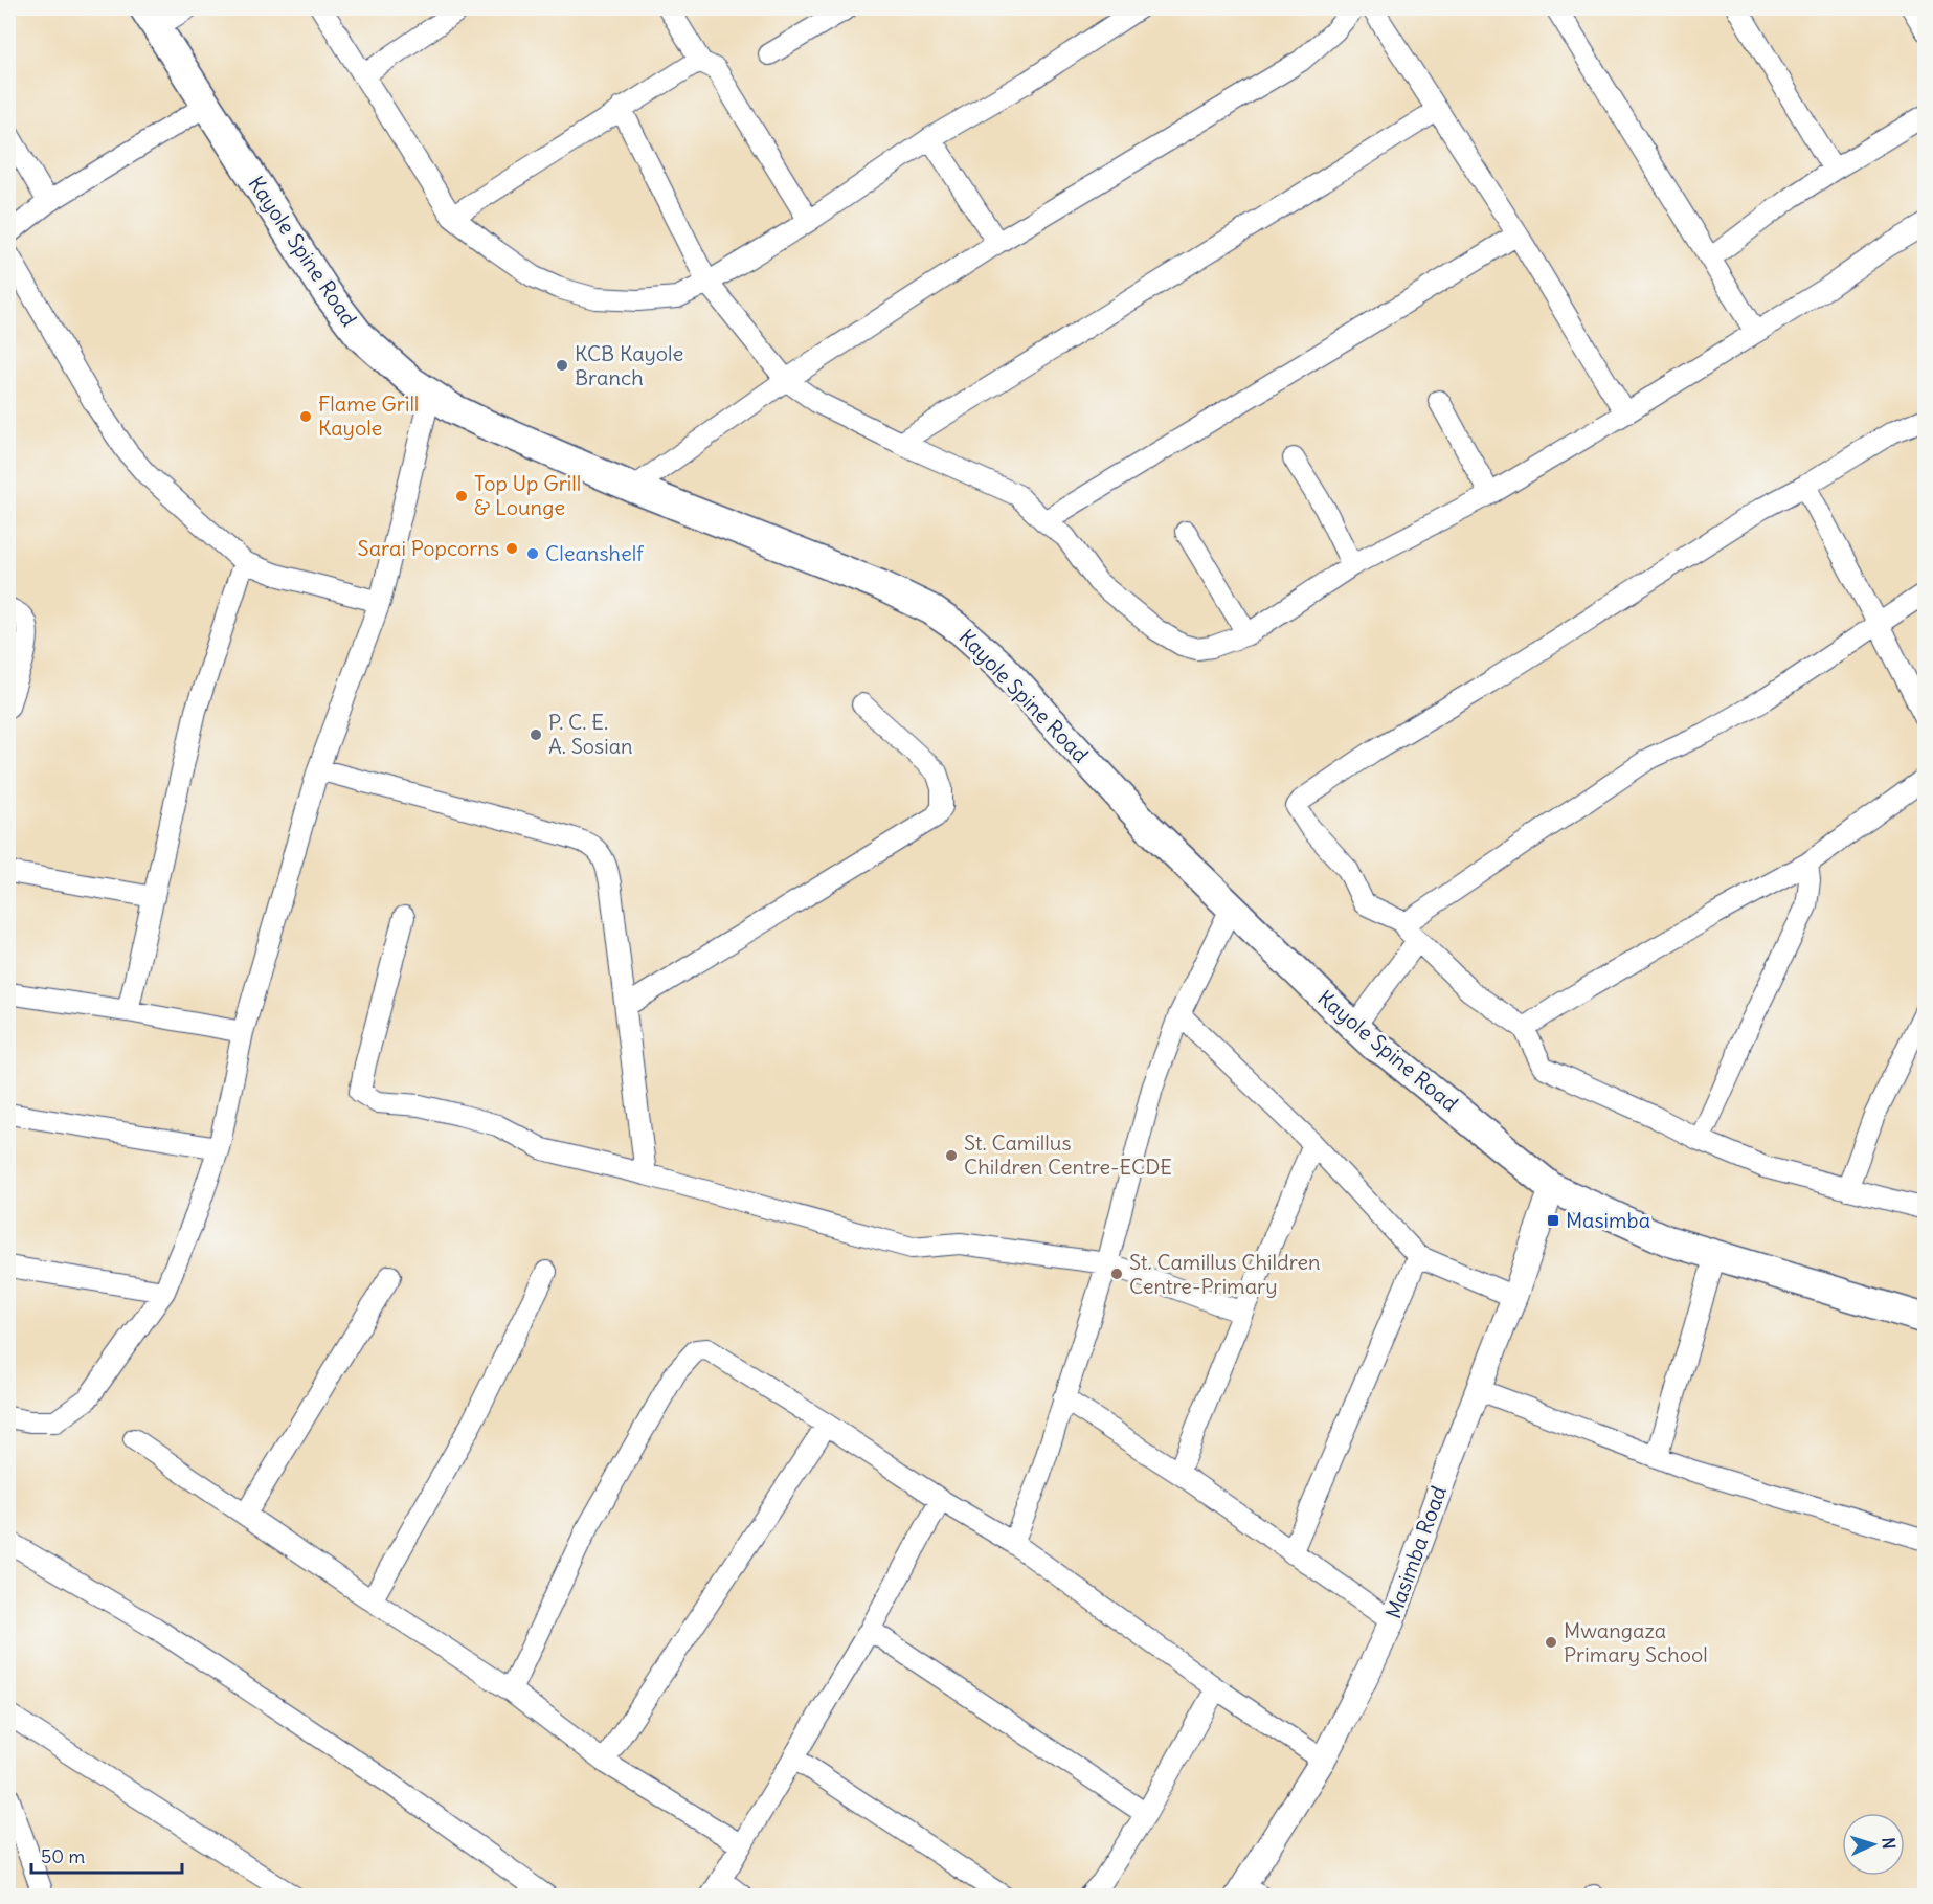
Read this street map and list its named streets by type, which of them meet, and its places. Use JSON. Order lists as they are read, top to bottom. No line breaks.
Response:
{"streets":{"main road":["Kayole Spine Road"],"street":["Masimba Road"]},"crossings":[["Kayole Spine Road","Masimba Road"]],"places":{"other":["KCB Kayole Branch","Flame Grill Kayole","Top Up Grill & Lounge","Sarai Popcorns","Cleanshelf","P. C. E. A. Sosian","St. Camillus Children Centre-ECDE","St. Camillus Children Centre-Primary","Mwangaza Primary School"],"transit":["Masimba"]},"scale_bar":"50 m","north":"right"}
